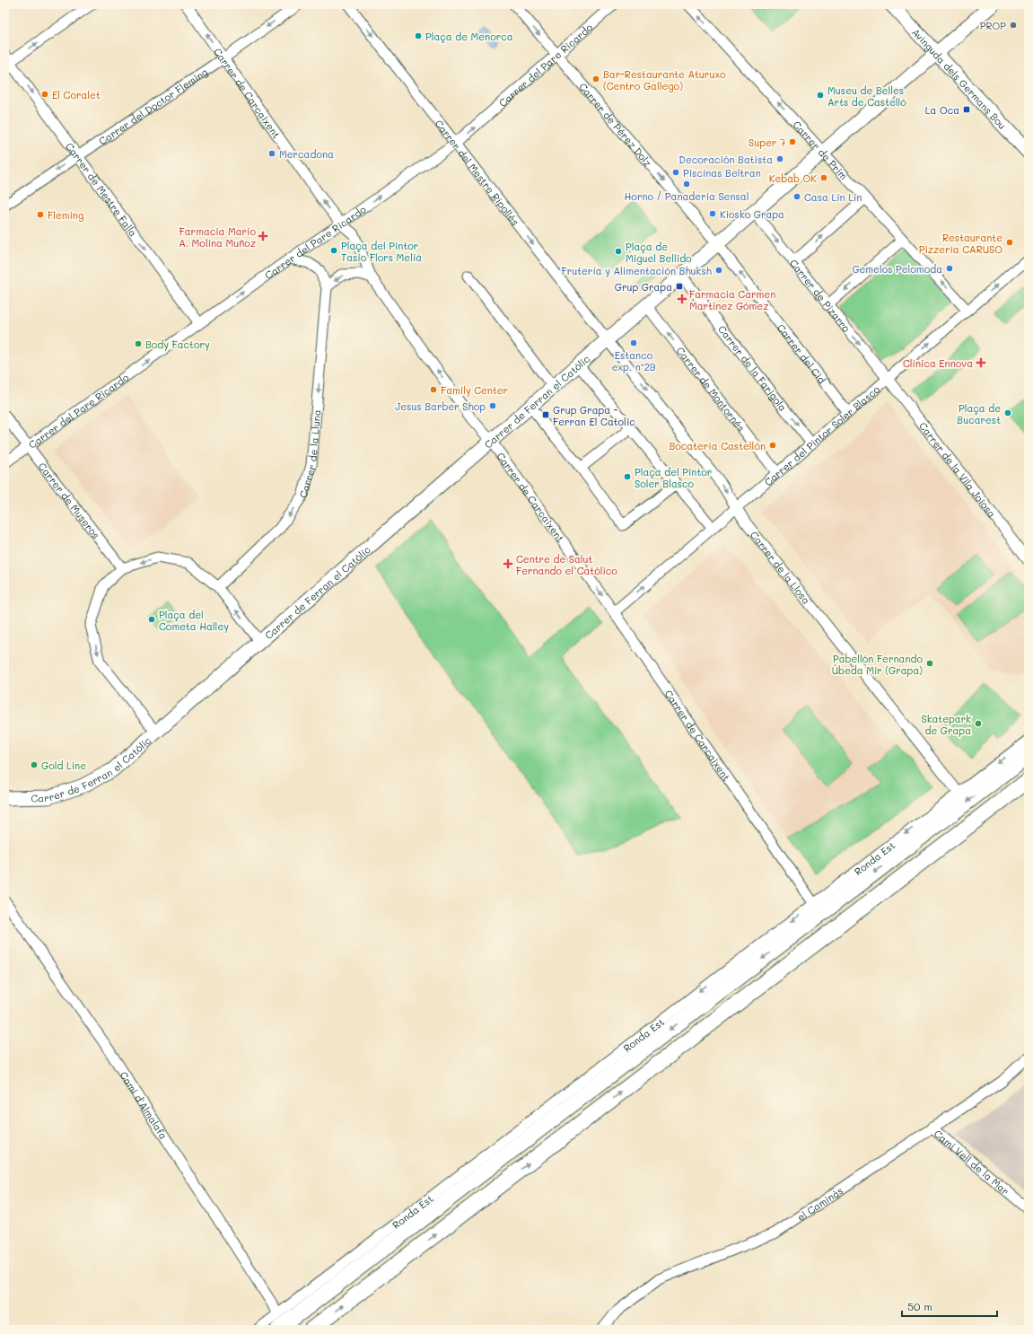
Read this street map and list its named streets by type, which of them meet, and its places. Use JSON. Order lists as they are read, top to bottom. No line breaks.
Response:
{"streets":{"main road":["Ronda Est"],"street":["Carrer del Pare Ricardo","Avinguda dels Germans Bou","Carrer de Carcaixent","Carrer del Doctor Fleming","Carrer de Pérez Dolz","Carrer de Prim","Carrer del Mestre Ripollés","Carrer de Mestre Falla","Carrer de Pizarro","Carrer del Cid","Carrer de la Farigola","Carrer de Montornés","Carrer de Ferran el Catòlic","Carrer del Pintor Soler Blasco","Carrer de la Lluna","Carrer de la Vila Joiosa","Carrer de Museros","Carrer de la Llosa","Camí d'Almalafa","Camí Vell de la Mar","el Caminàs"]},"crossings":[["Carrer del Pare Ricardo","Carrer de Carcaixent"],["Carrer del Pare Ricardo","Carrer de Pérez Dolz"],["Carrer del Pare Ricardo","Carrer del Mestre Ripollés"],["Carrer del Pare Ricardo","Carrer de Mestre Falla"],["Carrer del Pare Ricardo","Carrer de la Lluna"],["Carrer del Pare Ricardo","Carrer de Museros"],["Avinguda dels Germans Bou","Carrer de Ferran el Catòlic"],["Carrer de Carcaixent","Carrer del Doctor Fleming"],["Carrer de Carcaixent","Carrer de Ferran el Catòlic"],["Carrer de Carcaixent","Carrer del Pintor Soler Blasco"],["Carrer de Carcaixent","Ronda Est"],["Carrer del Doctor Fleming","Carrer de Mestre Falla"],["Carrer de Pérez Dolz","Carrer del Cid"],["Carrer de Pérez Dolz","Carrer de Ferran el Catòlic"],["Carrer de Prim","Carrer de Ferran el Catòlic"],["Carrer de Prim","Carrer del Pintor Soler Blasco"],["Carrer del Mestre Ripollés","Carrer de Ferran el Catòlic"],["Carrer del Mestre Ripollés","Carrer de la Llosa"],["Carrer de Pizarro","Carrer de Ferran el Catòlic"],["Carrer de Pizarro","Carrer del Pintor Soler Blasco"],["Carrer de Pizarro","Carrer de la Vila Joiosa"],["Carrer del Cid","Carrer de Ferran el Catòlic"],["Carrer del Cid","Carrer del Pintor Soler Blasco"],["Carrer de la Farigola","Carrer de Ferran el Catòlic"],["Carrer de la Farigola","Carrer del Pintor Soler Blasco"],["Carrer de Montornés","Carrer de Ferran el Catòlic"],["Carrer de Montornés","Carrer del Pintor Soler Blasco"],["Carrer de Ferran el Catòlic","Carrer de la Llosa"],["Carrer del Pintor Soler Blasco","Carrer de la Vila Joiosa"],["Carrer del Pintor Soler Blasco","Carrer de la Llosa"],["Carrer de la Llosa","Ronda Est"],["Ronda Est","Camí d'Almalafa"],["Camí Vell de la Mar","el Caminàs"]],"one_way":["Carrer del Pare Ricardo","Carrer del Doctor Fleming","Carrer de Pérez Dolz","Carrer de Prim","Carrer de Mestre Falla","Carrer de Pizarro","Carrer del Cid","Carrer de la Farigola","Carrer del Pintor Soler Blasco","Carrer de la Lluna","Ronda Est"],"places":{"other":["PROP","Plaça de Menorca","Bar-Restaurante Aturuxo (Centro Gallego)","El Coralet","Museu de Belles Arts de Castelló","Super 7","Mercadona","Decoración Batista","Piscinas Beltran","Kebab OK","Horno / Panaderia Sensal","Casa Lin Lin","Kiosko Grapa","Fleming","Restaurante Pizzería CARUSO","Plaça del Pintor Tasio Flors Meliá","Plaça de Miguel Bellido","Gemelos Pelomoda","Frutería y Alimentación Bhuksh","Estanco exp. nº29","Body Factory","Family Center","Jesus Barber Shop","Plaça de Bucarest","Bocatería Castellón","Plaça del Pintor Soler Blasco","Plaça del Cometa Halley","Pabellón Fernando Úbeda Mir (Grapa)","Skatepark de Grapa","Gold Line"],"transit":["La Oca","Grup Grapa","Grup Grapa - Ferran El Catolic"],"health":["Farmacia Mario A. Molina Muñoz","Farmacia Carmen Martinez Gómez","Clínica Ennova","Centre de Salut Fernando el Católico"]},"scale_bar":"50 m"}
